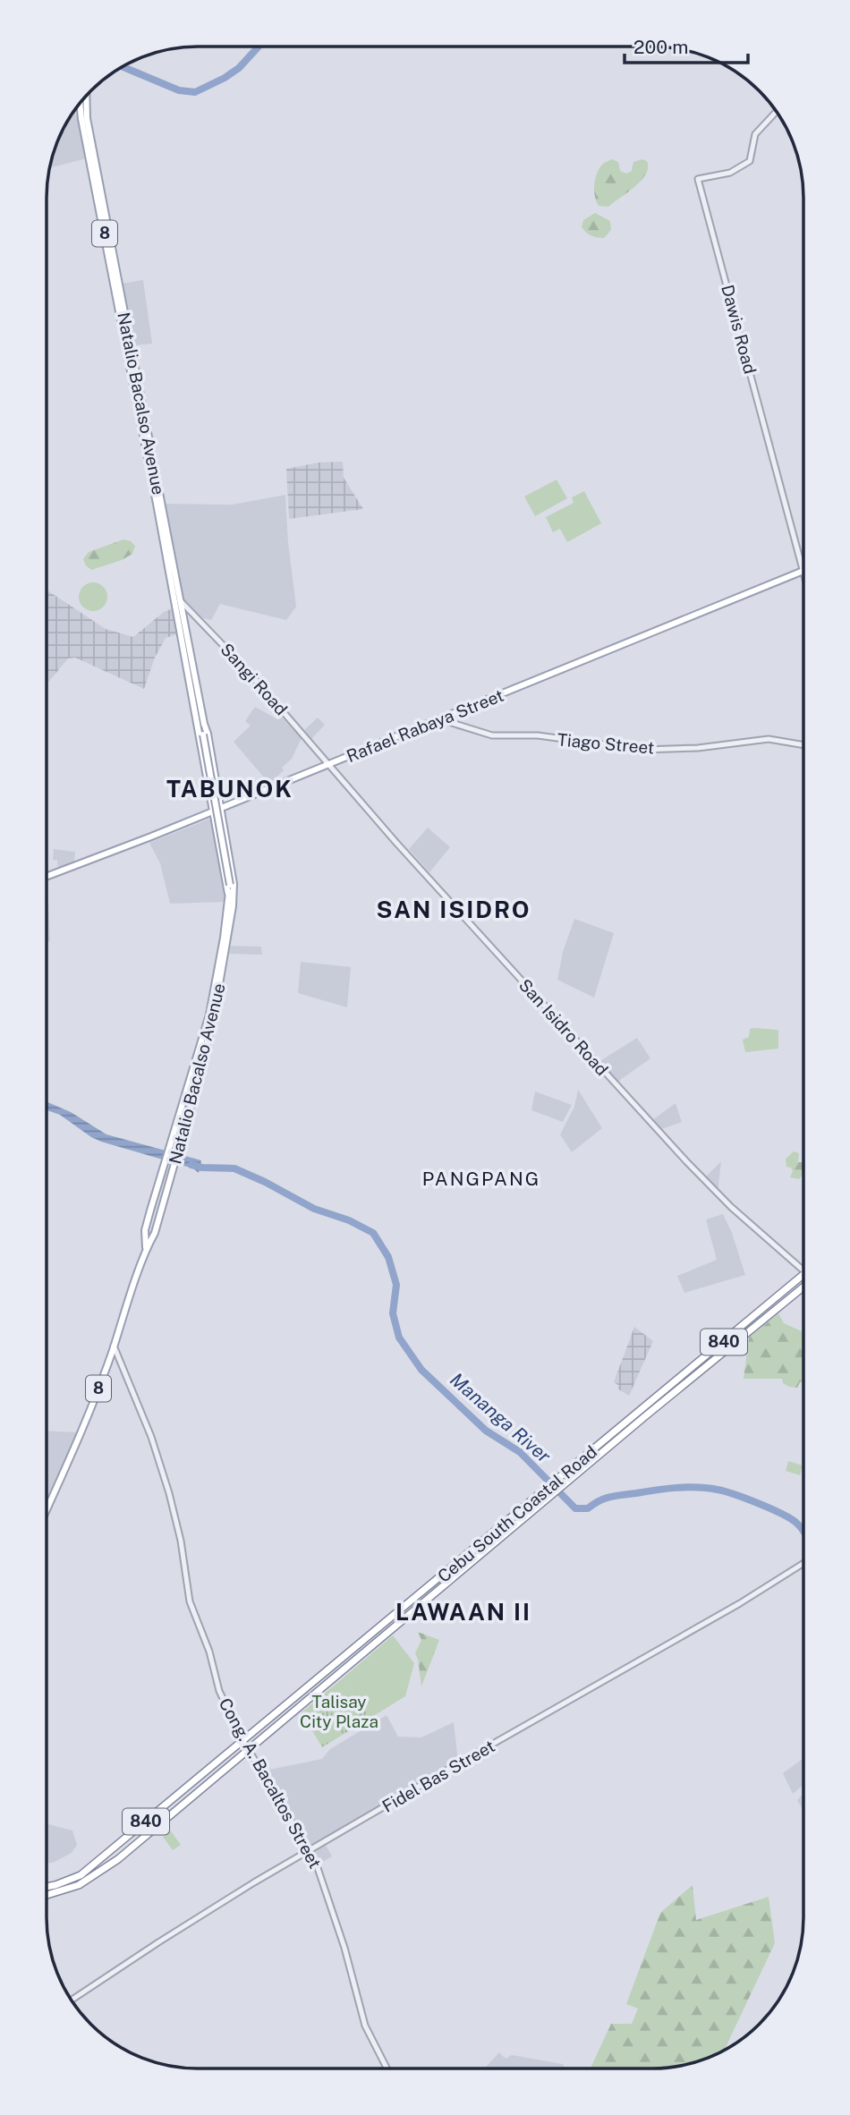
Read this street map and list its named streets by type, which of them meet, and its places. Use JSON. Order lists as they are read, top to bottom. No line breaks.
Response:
{"streets":{"highway":["840","Cebu South Coastal Road"],"main road":["8","Natalio Bacalso Avenue","Rafael Rabaya Street"],"street":["Dawis Road","Sangi Road","Tiago Street","San Isidro Road","Fidel Bas Street","Cong. A. Bacaltos Street"]},"crossings":[["Natalio Bacalso Avenue","Sangi Road"],["Natalio Bacalso Avenue","Rafael Rabaya Street"],["Natalio Bacalso Avenue","Cong. A. Bacaltos Street"],["Sangi Road","Rafael Rabaya Street"],["Sangi Road","San Isidro Road"],["Rafael Rabaya Street","Tiago Street"],["Rafael Rabaya Street","San Isidro Road"],["Cebu South Coastal Road","Cong. A. Bacaltos Street"],["Fidel Bas Street","Cong. A. Bacaltos Street"]],"districts":["TABUNOK","SAN ISIDRO","PANGPANG","LAWAAN II"],"water":["Mananga River"],"parks":["Talisay City Plaza"],"scale_bar":"200 m"}
